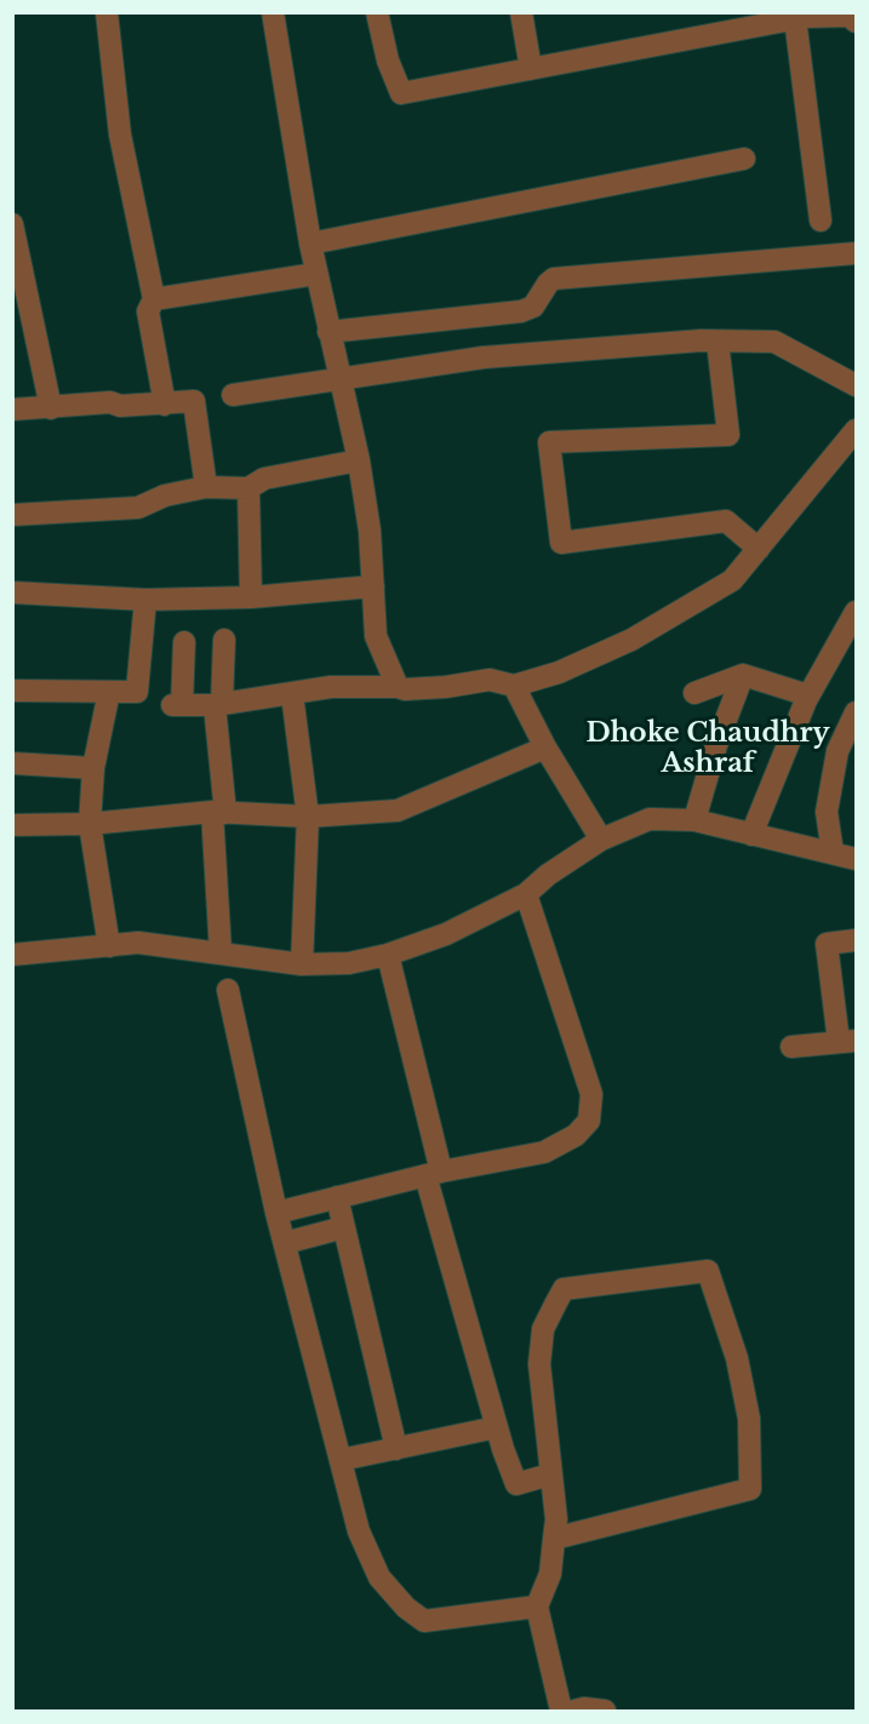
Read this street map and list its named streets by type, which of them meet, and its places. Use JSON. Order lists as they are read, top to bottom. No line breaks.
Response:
{"districts":["Dhoke Chaudhry Ashraf"]}
